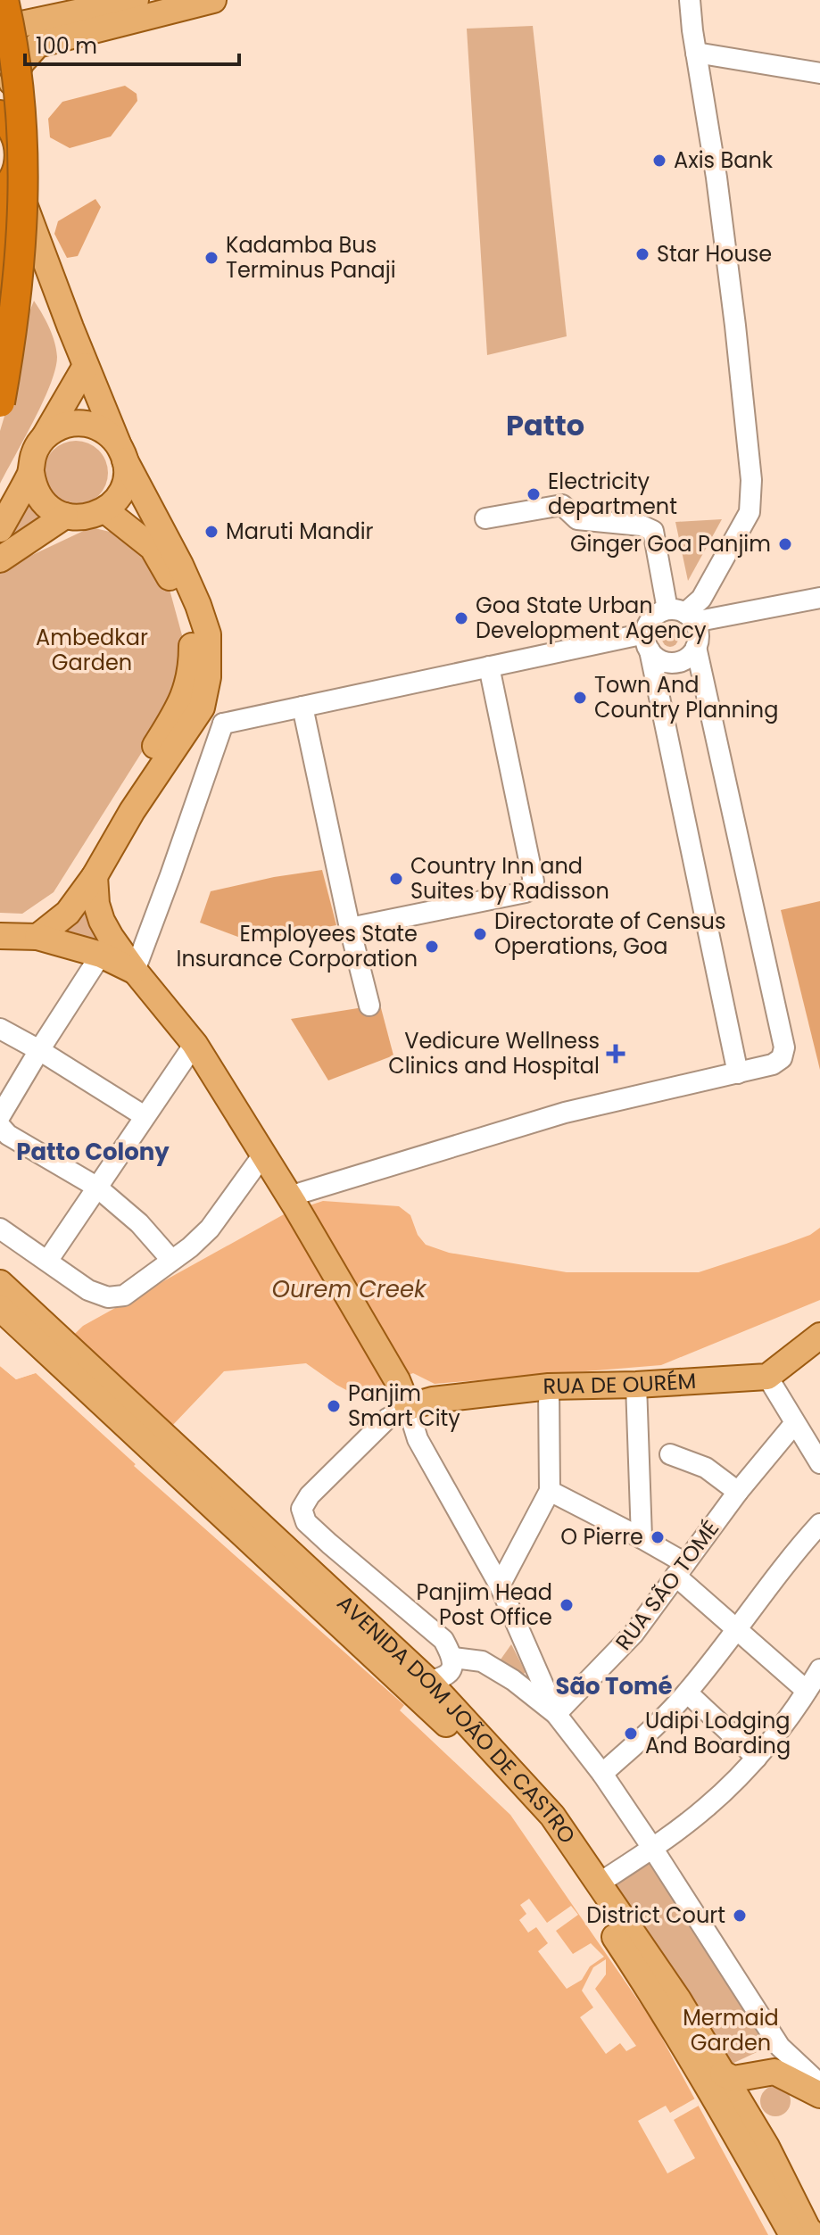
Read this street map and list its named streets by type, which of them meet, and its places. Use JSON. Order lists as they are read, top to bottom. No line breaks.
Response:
{"streets":{"main road":["RUA DE OURÉM","AVENIDA DOM JOÃO DE CASTRO"],"street":["RUA SÃO TOMÉ"]},"districts":["Patto","Patto Colony","São Tomé"],"water":["Ourem Creek"],"parks":["Ambedkar Garden","Mermaid Garden"],"places":{"other":["Axis Bank","Star House","Kadamba Bus Terminus Panaji","Electricity department","Maruti Mandir","Ginger Goa Panjim","Goa State Urban Development Agency","Town And Country Planning","Country Inn and Suites by Radisson","Directorate of Census Operations, Goa","Employees State Insurance Corporation","Panjim Smart City","O Pierre","Panjim Head Post Office","Udipi Lodging And Boarding","District Court"],"health":["Vedicure Wellness Clinics and Hospital"]},"scale_bar":"100 m"}
